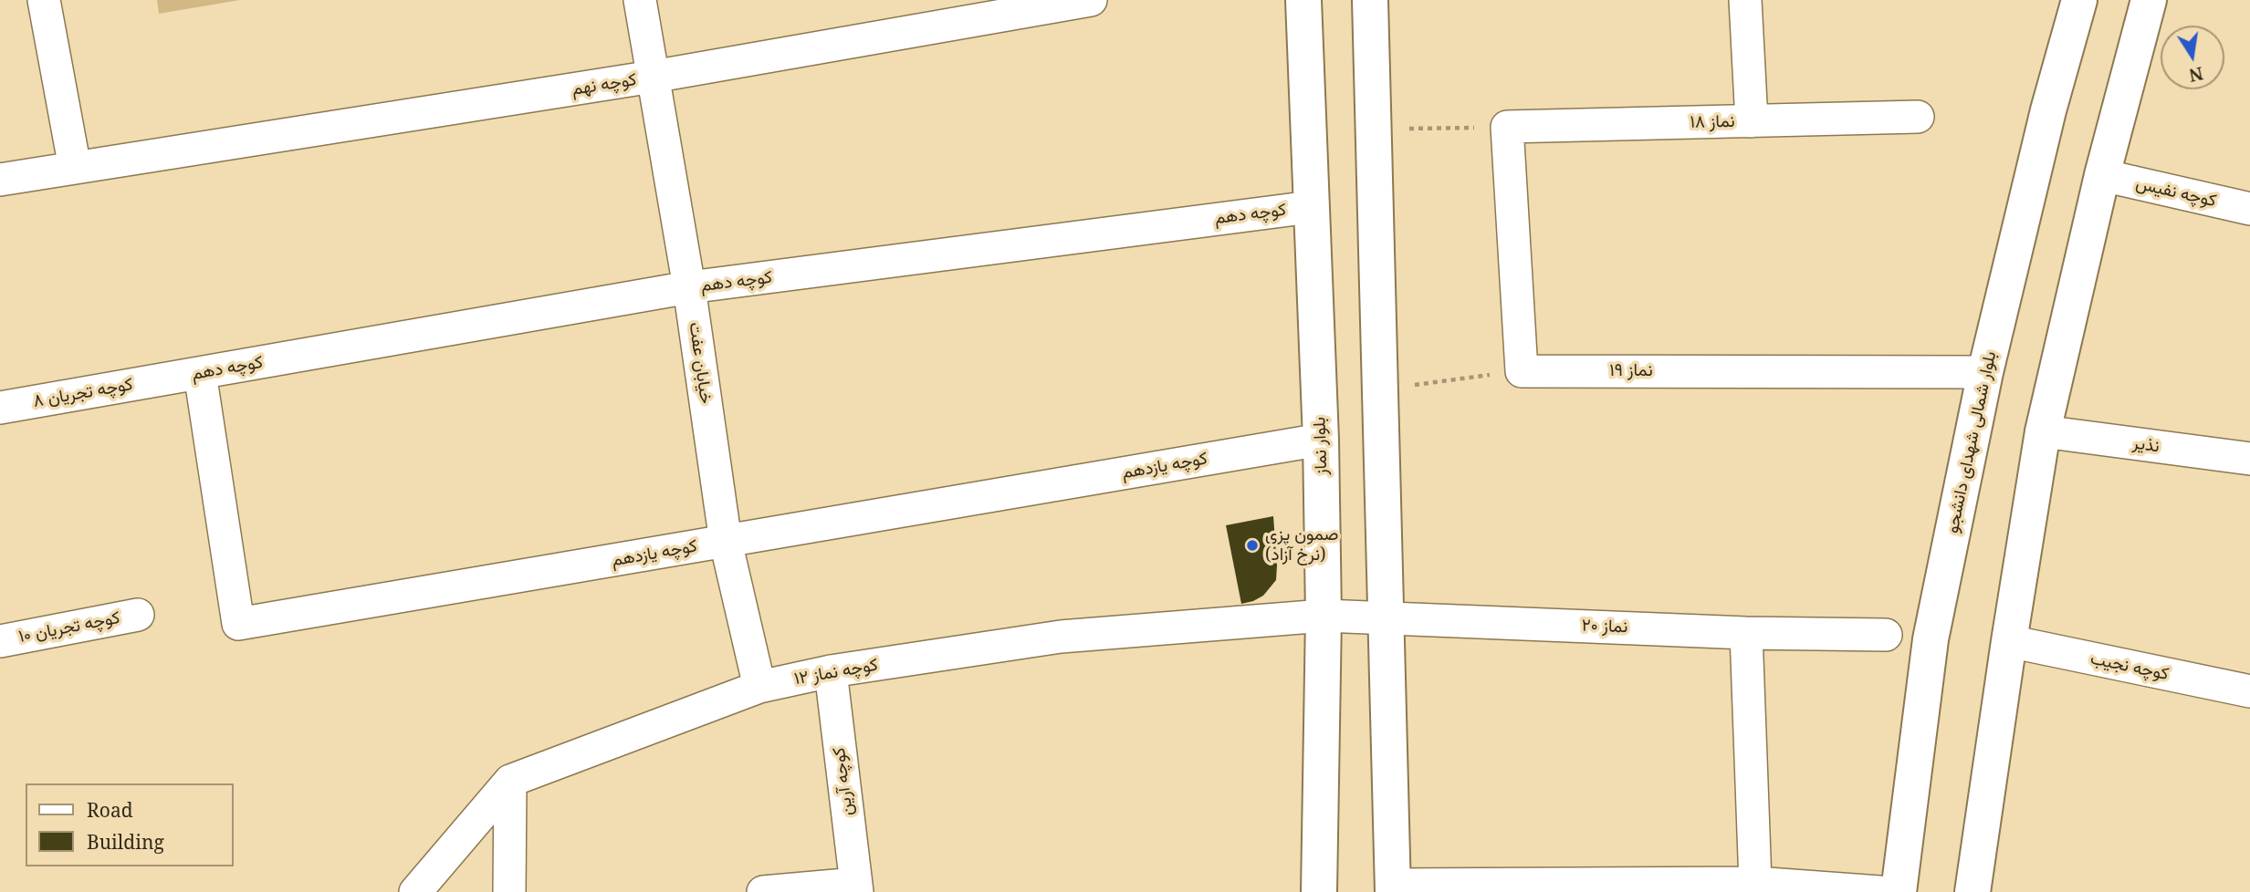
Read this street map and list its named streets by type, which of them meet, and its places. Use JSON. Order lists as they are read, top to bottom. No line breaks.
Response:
{"streets":{"main road":["بلوار شمالی شهدای دانشجو","بلوار نماز"],"street":["کوچه نهم","نماز ۱۸","کوچه نفیس","کوچه دهم","خیابان عفت","نماز ۱۹","کوچه تجریان ۸","نذیر","کوچه یازدهم","نماز ۲۰","کوچه تجریان ۱۰","کوچه نجیب","کوچه نماز ۱۲","کوچه آرین"]},"crossings":[["کوچه نهم","خیابان عفت"],["کوچه دهم","خیابان عفت"],["کوچه دهم","کوچه تجریان ۸"],["کوچه دهم","بلوار نماز"],["کوچه دهم","کوچه یازدهم"],["خیابان عفت","کوچه یازدهم"],["خیابان عفت","کوچه نماز ۱۲"],["نماز ۱۹","بلوار شمالی شهدای دانشجو"],["بلوار نماز","کوچه یازدهم"],["بلوار نماز","نماز ۲۰"],["بلوار نماز","کوچه نماز ۱۲"],["نماز ۲۰","کوچه نماز ۱۲"],["کوچه نماز ۱۲","کوچه آرین"]],"places":["صمون پزی (نرخ آزاد)"],"legend":["Road","Building"],"north":"bottom"}
